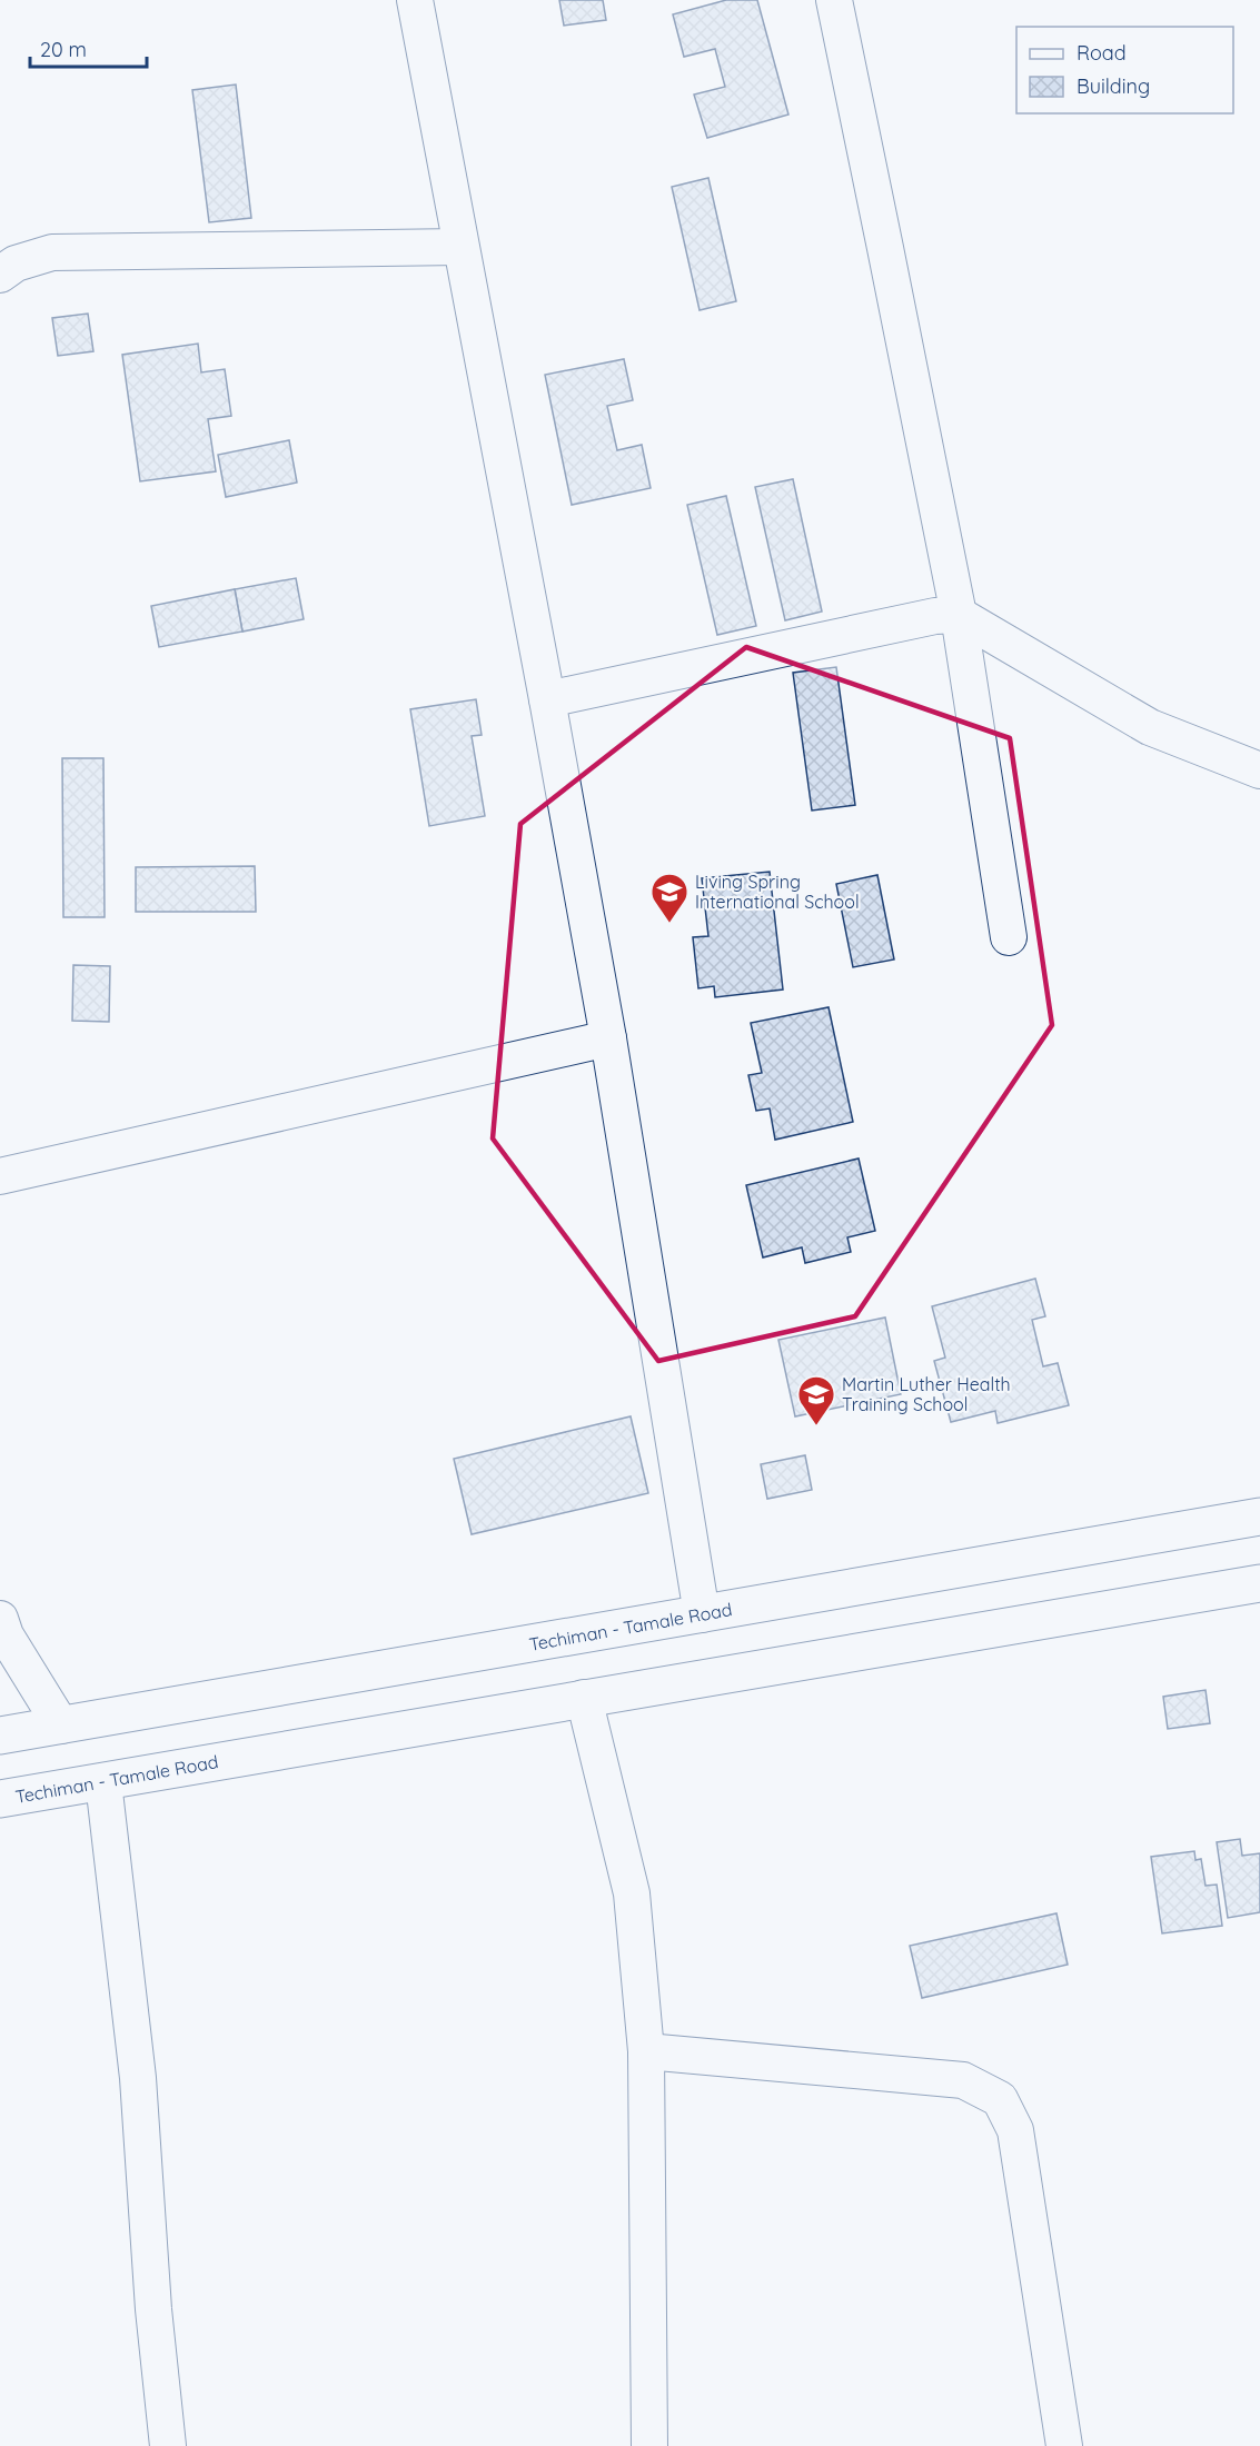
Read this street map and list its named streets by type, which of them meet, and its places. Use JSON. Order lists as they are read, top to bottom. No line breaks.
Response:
{"streets":{"highway":["Techiman - Tamale Road"]},"places":{"school or university":["Living Spring International School","Martin Luther Health Training School"]},"legend":["Road","Building"],"scale_bar":"20 m"}
